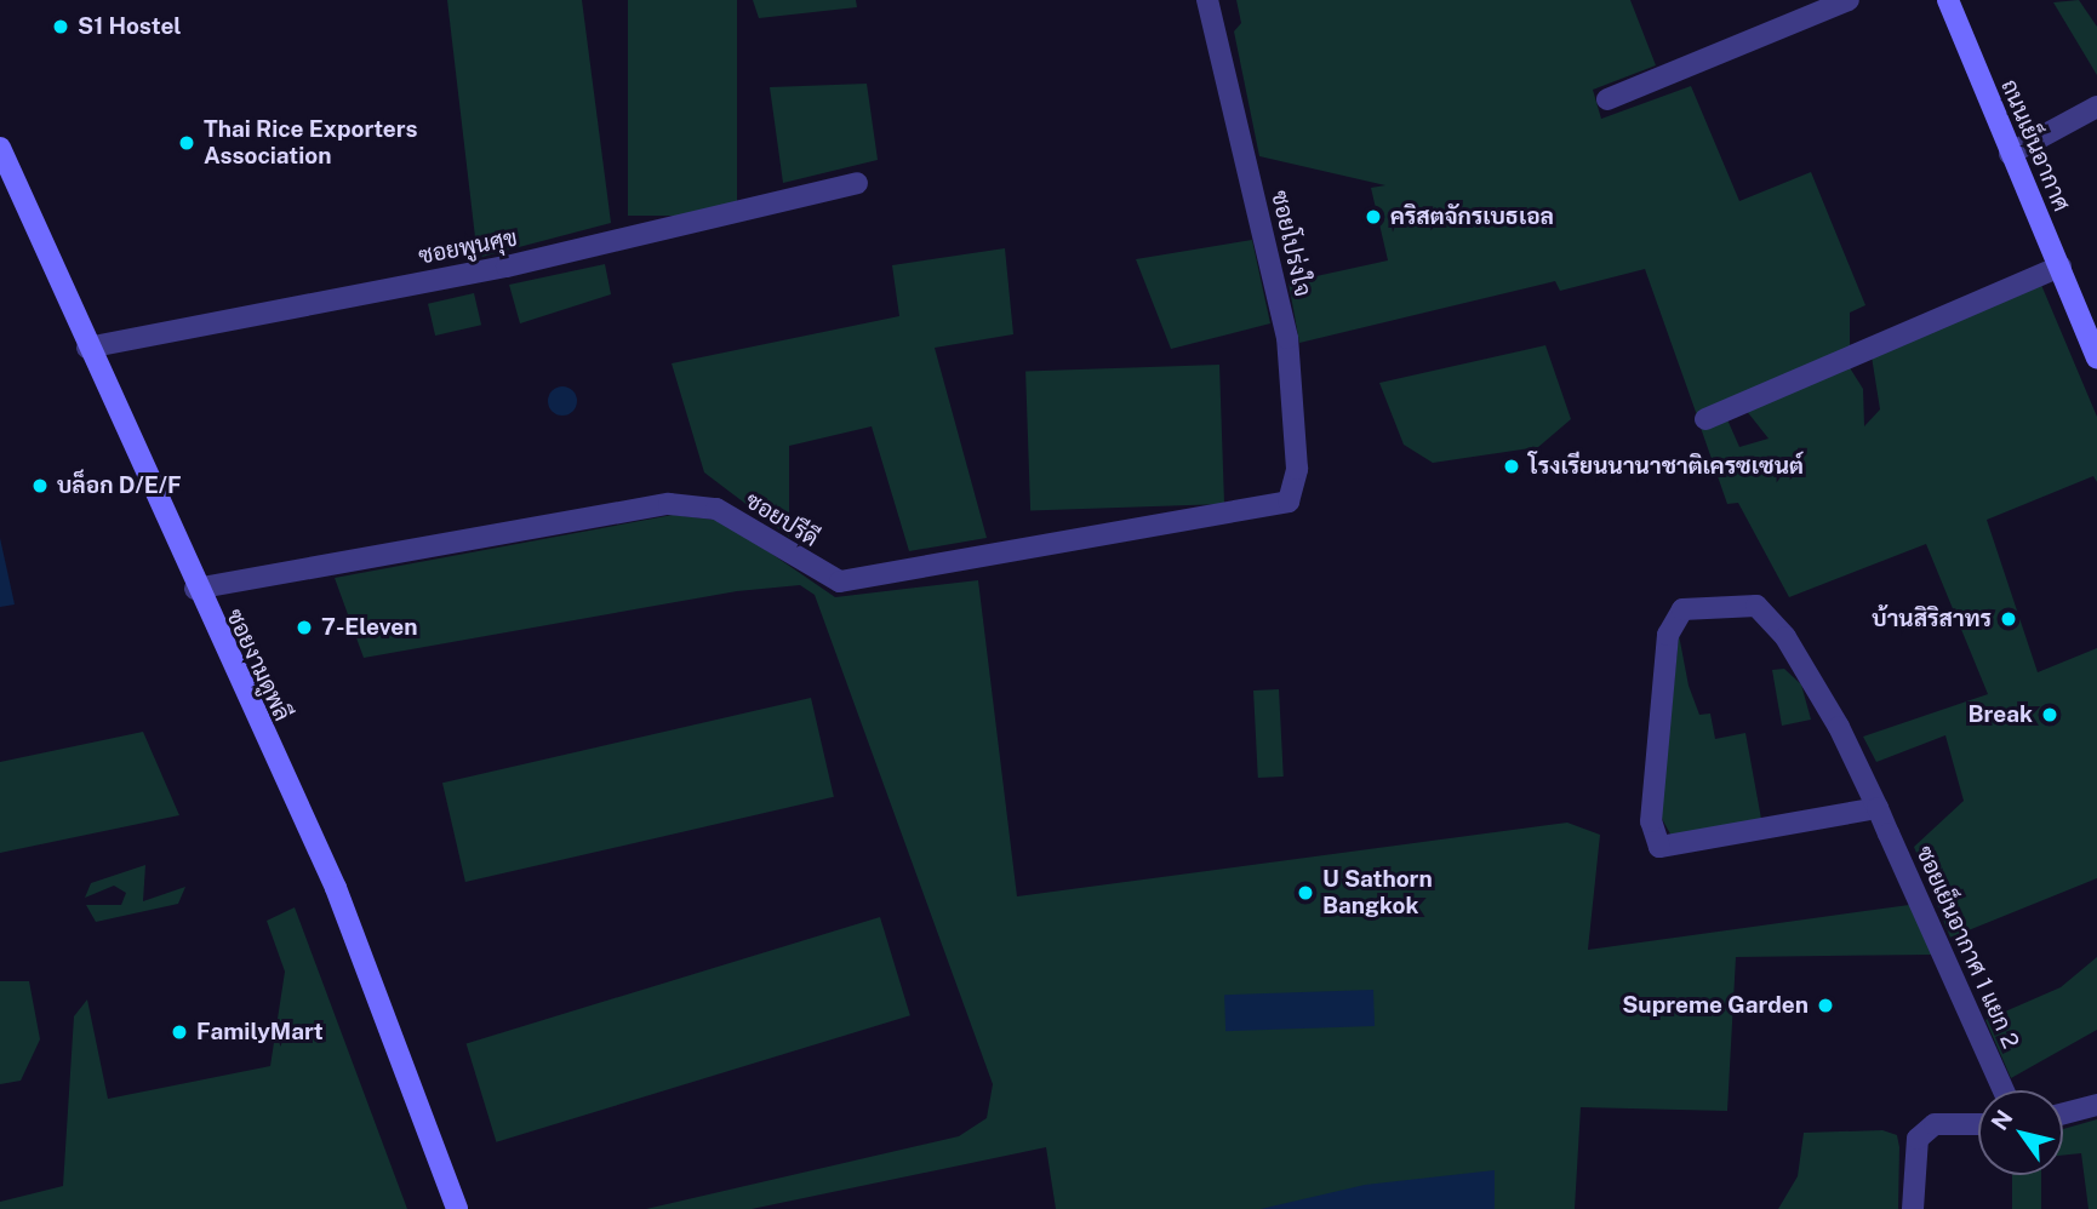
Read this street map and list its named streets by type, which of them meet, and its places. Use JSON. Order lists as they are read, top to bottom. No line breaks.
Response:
{"streets":{"street":["ถนนเย็นอากาศ","ซอยโปร่งใจ","ซอยพูนศุข","ซอยปรีดี","ซอยงามดูพลี","ซอยเย็นอากาศ 1 แยก 2"]},"crossings":[["ซอยโปร่งใจ","ซอยปรีดี"],["ซอยพูนศุข","ซอยงามดูพลี"],["ซอยปรีดี","ซอยงามดูพลี"]],"places":["S1 Hostel","Thai Rice Exporters Association","คริสตจักรเบธเอล","โรงเรียนนานาชาติเครซเซนต์","บล็อก D/E/F","บ้านสิริสาทร","7-Eleven","Break","U Sathorn Bangkok","Supreme Garden","FamilyMart"],"north":"top left"}
